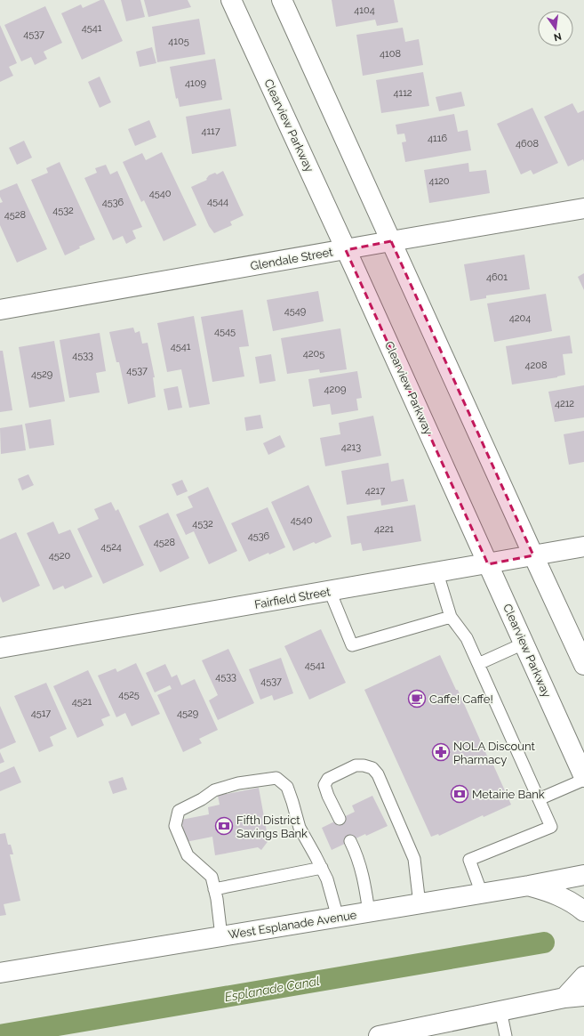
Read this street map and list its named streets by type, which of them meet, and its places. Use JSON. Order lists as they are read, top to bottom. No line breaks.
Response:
{"streets":{"main road":["Clearview Parkway","Glendale Street","Fairfield Street","West Esplanade Avenue"]},"crossings":[["Clearview Parkway","Glendale Street"],["Clearview Parkway","Fairfield Street"]],"water":["Esplanade Canal"],"places":{"cafe":["Caffe! Caffe!"],"pharmacy":["NOLA Discount Pharmacy"],"bank":["Metairie Bank","Fifth District Savings Bank"]},"house_numbers":["4104","4541","4537","4105","4108","4109","4112","4117","4116","4608","4120","4540","4544","4536","4532","4528","4601","4549","4204","4545","4541","4205","4533","4208","4537","4529","4209","4212","4213","4217","4540","4532","4221","4536","4528","4524","4520","4541","4533","4537","4525","4521","4517","4529"],"north":"bottom"}
